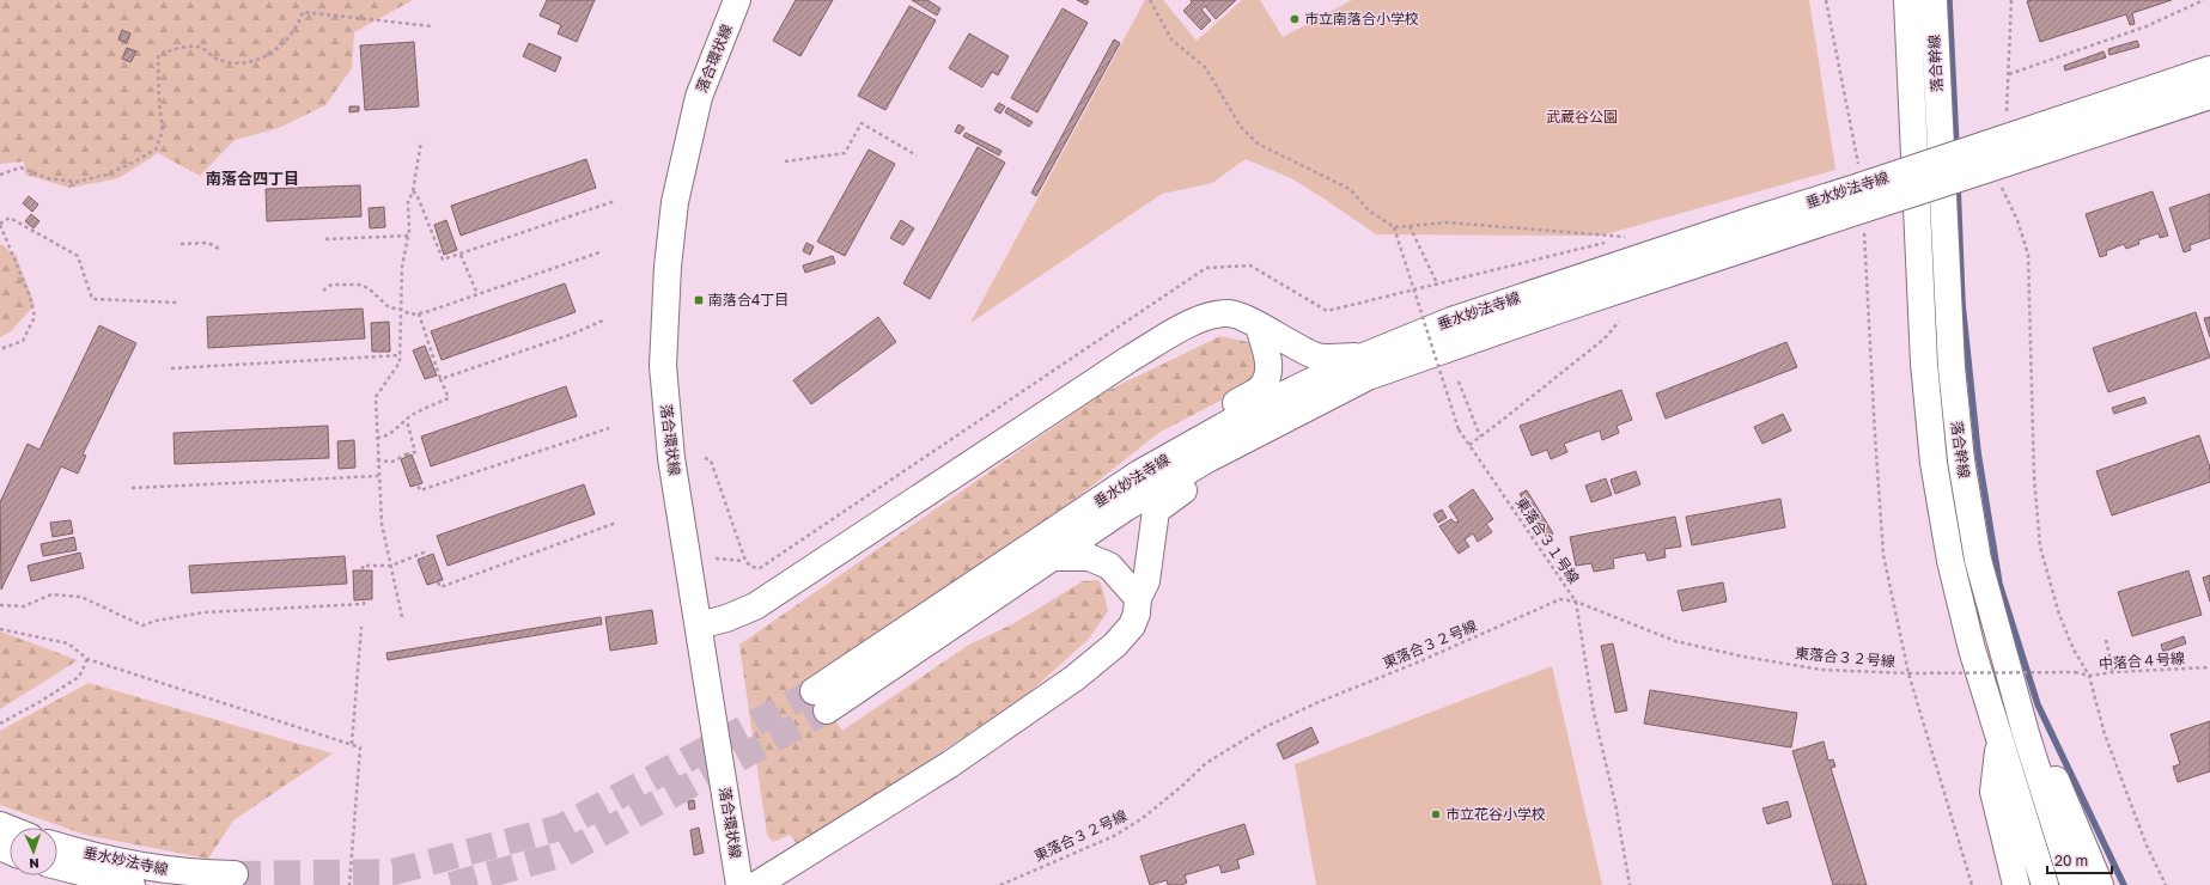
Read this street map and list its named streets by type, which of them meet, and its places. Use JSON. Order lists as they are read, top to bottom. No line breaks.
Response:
{"streets":{"street":["落合環状線","落合幹線","垂水妙法寺線"],"path":["東落合３１号線","東落合３２号線","中落合４号線"]},"crossings":[["東落合３１号線","東落合３２号線"],["東落合３２号線","中落合４号線"]],"districts":["南落合四丁目"],"parks":["武蔵谷公園"],"places":{"other":["市立南落合小学校","市立花谷小学校"],"transit":["南落合4丁目"]},"scale_bar":"20 m","north":"bottom"}
